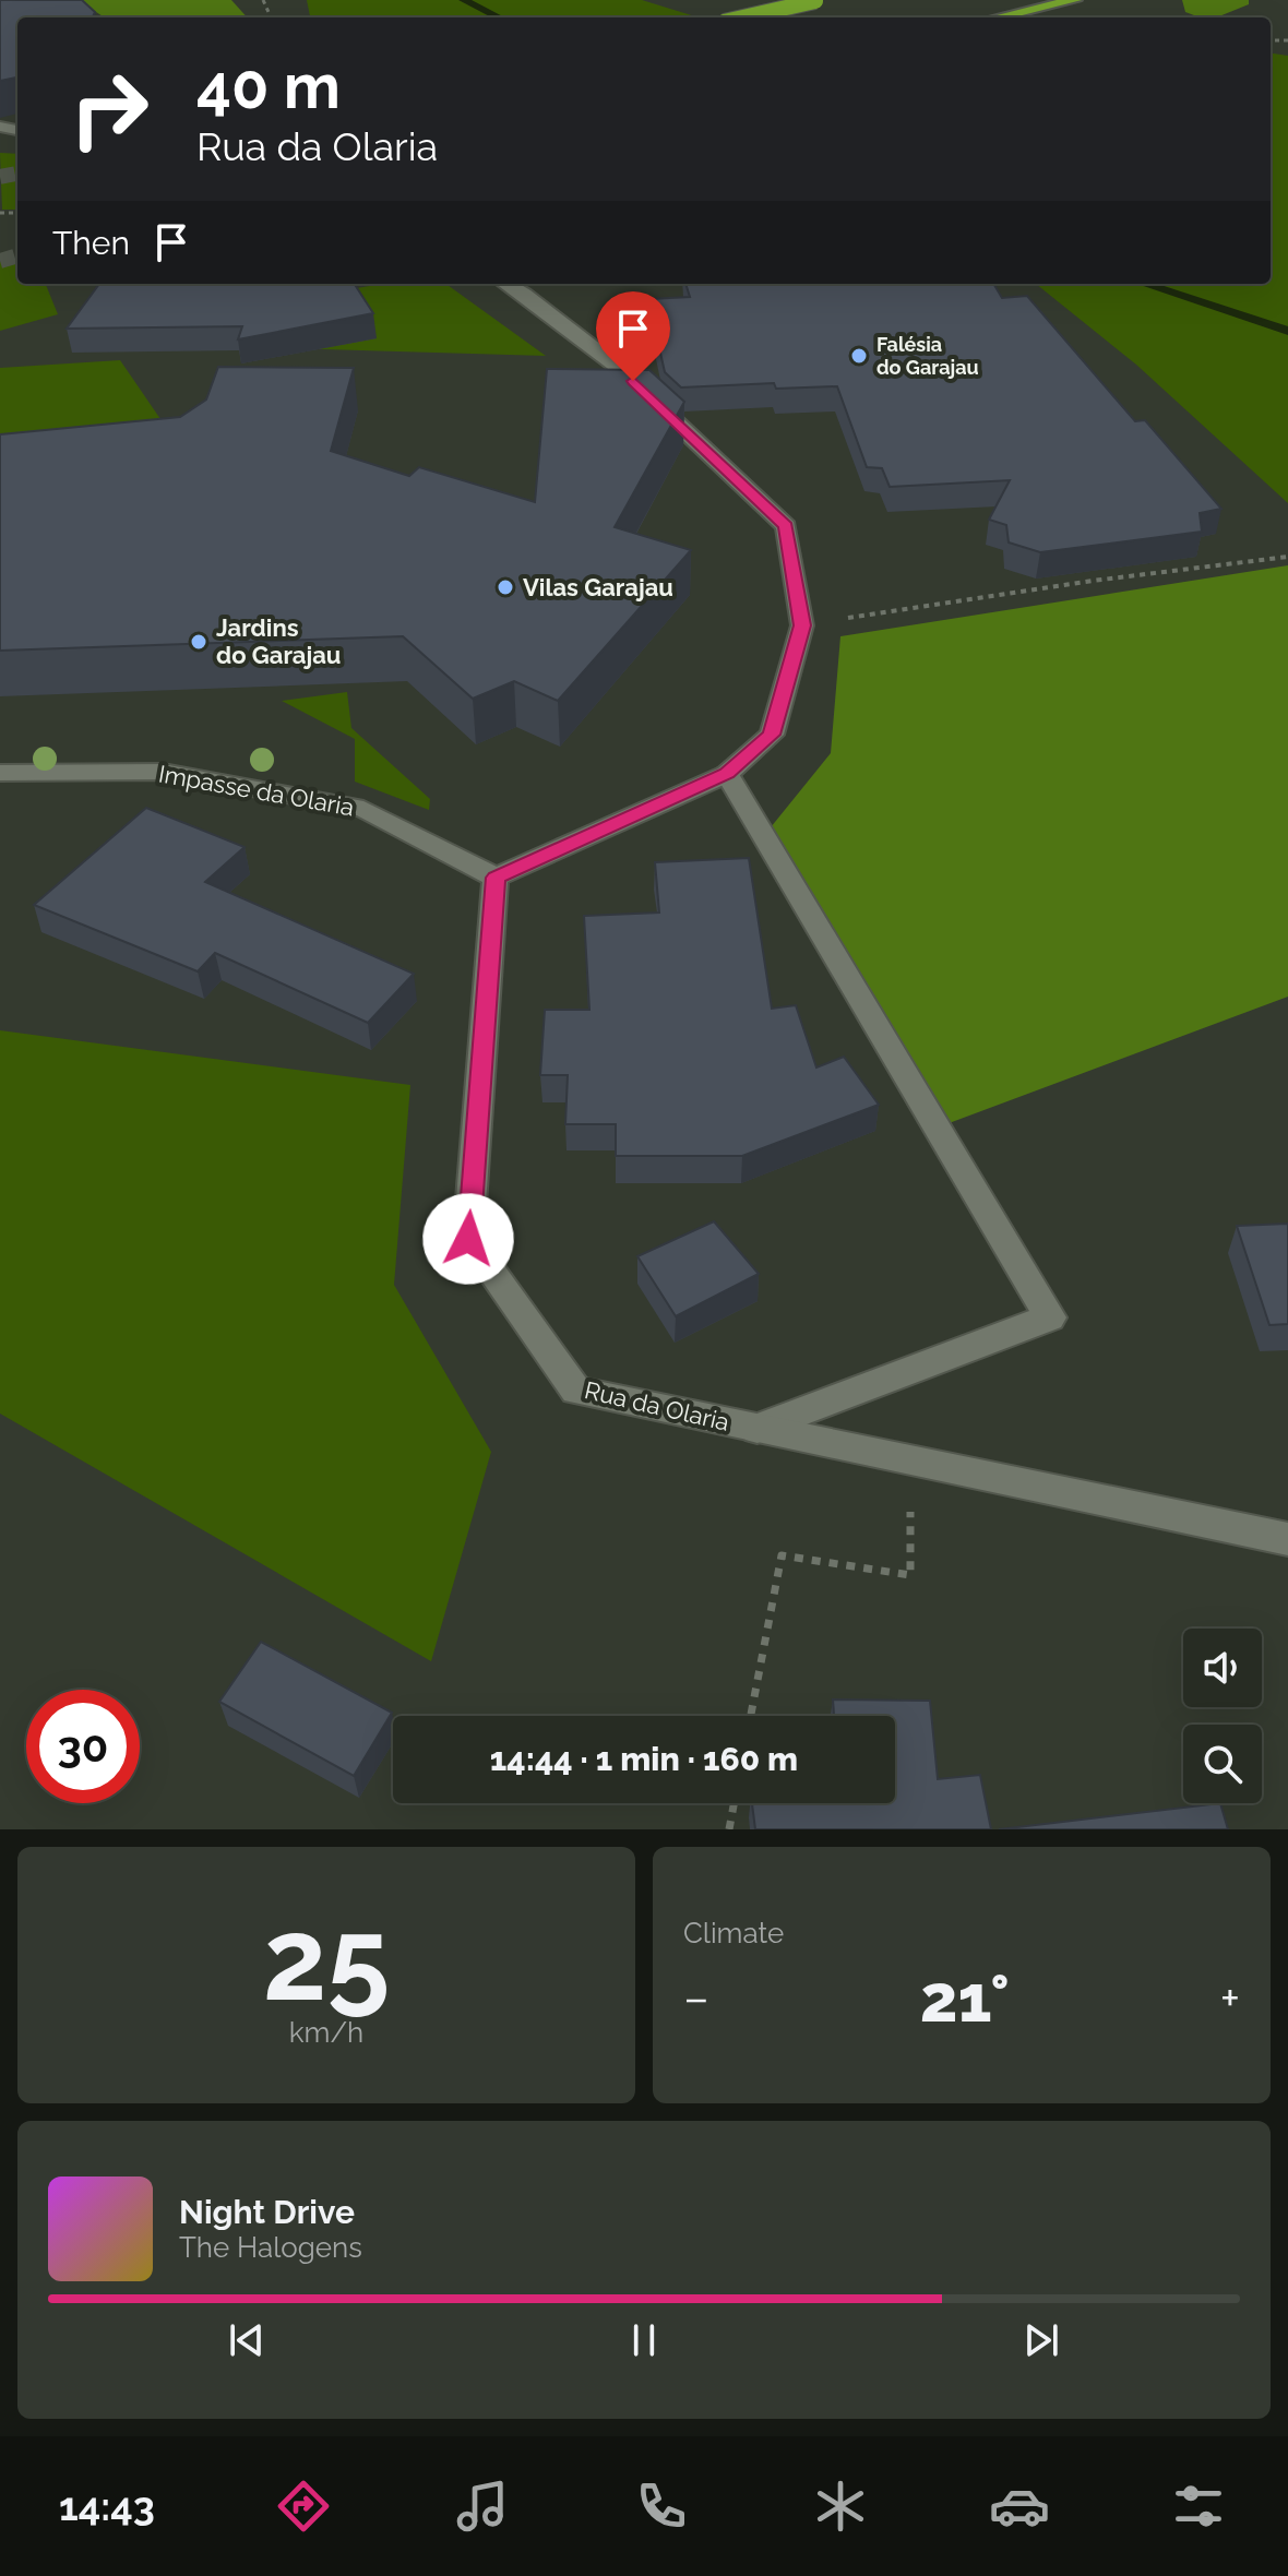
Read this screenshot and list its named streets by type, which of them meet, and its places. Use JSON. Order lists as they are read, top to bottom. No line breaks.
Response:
{"streets":{"street":["Impasse da Olaria","Rua da Olaria"]},"crossings":[["Impasse da Olaria","Rua da Olaria"]],"places":["Falésia do Garajau","Vilas Garajau","Jardins do Garajau"],"page":{"turn":["40 m","Rua da Olaria"],"then":"Then","limit":"30","trip":"14:44 · 1 min · 160 m","tile":[["25","km/h"],"Climate"],"heat":["−","21°","+"],"song":["Night Drive","The Halogens"],"tabs":"14:43"}}
